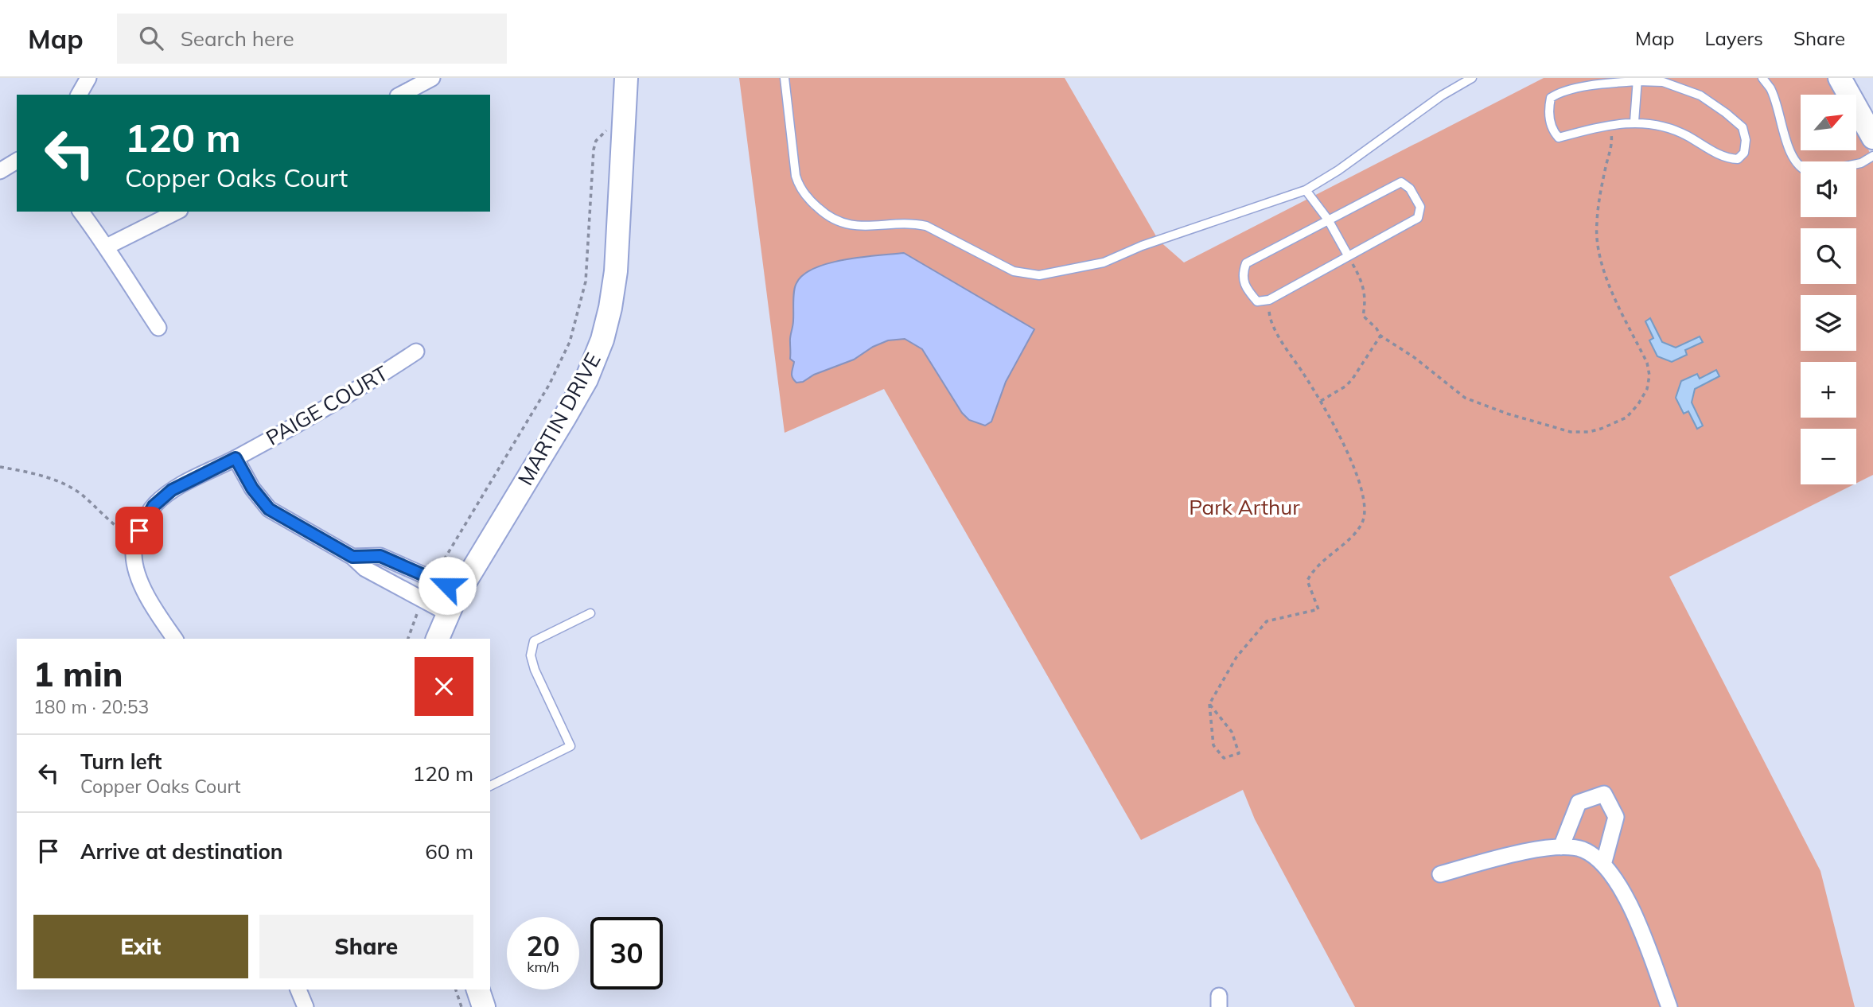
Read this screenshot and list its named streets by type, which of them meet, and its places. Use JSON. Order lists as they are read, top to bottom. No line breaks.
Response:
{"streets":{"street":["PAIGE COURT","MARTIN DRIVE"]},"parks":["Park Arthur"],"north":"top right","page":{"header":"Map","search":"Search here","nav":["Map","Layers","Share"],"map_buttons":["+","−"],"turn":["120 m","Copper Oaks Court"],"heading":["1 min","180 m · 20:53"],"list":[{"name":"Turn left","note":"Copper Oaks Court","value":"120 m"},{"name":"Arrive at destination","value":"60 m"}],"buttons":["Exit","Share"],"speed":"20 km/h","limit":"30"}}
